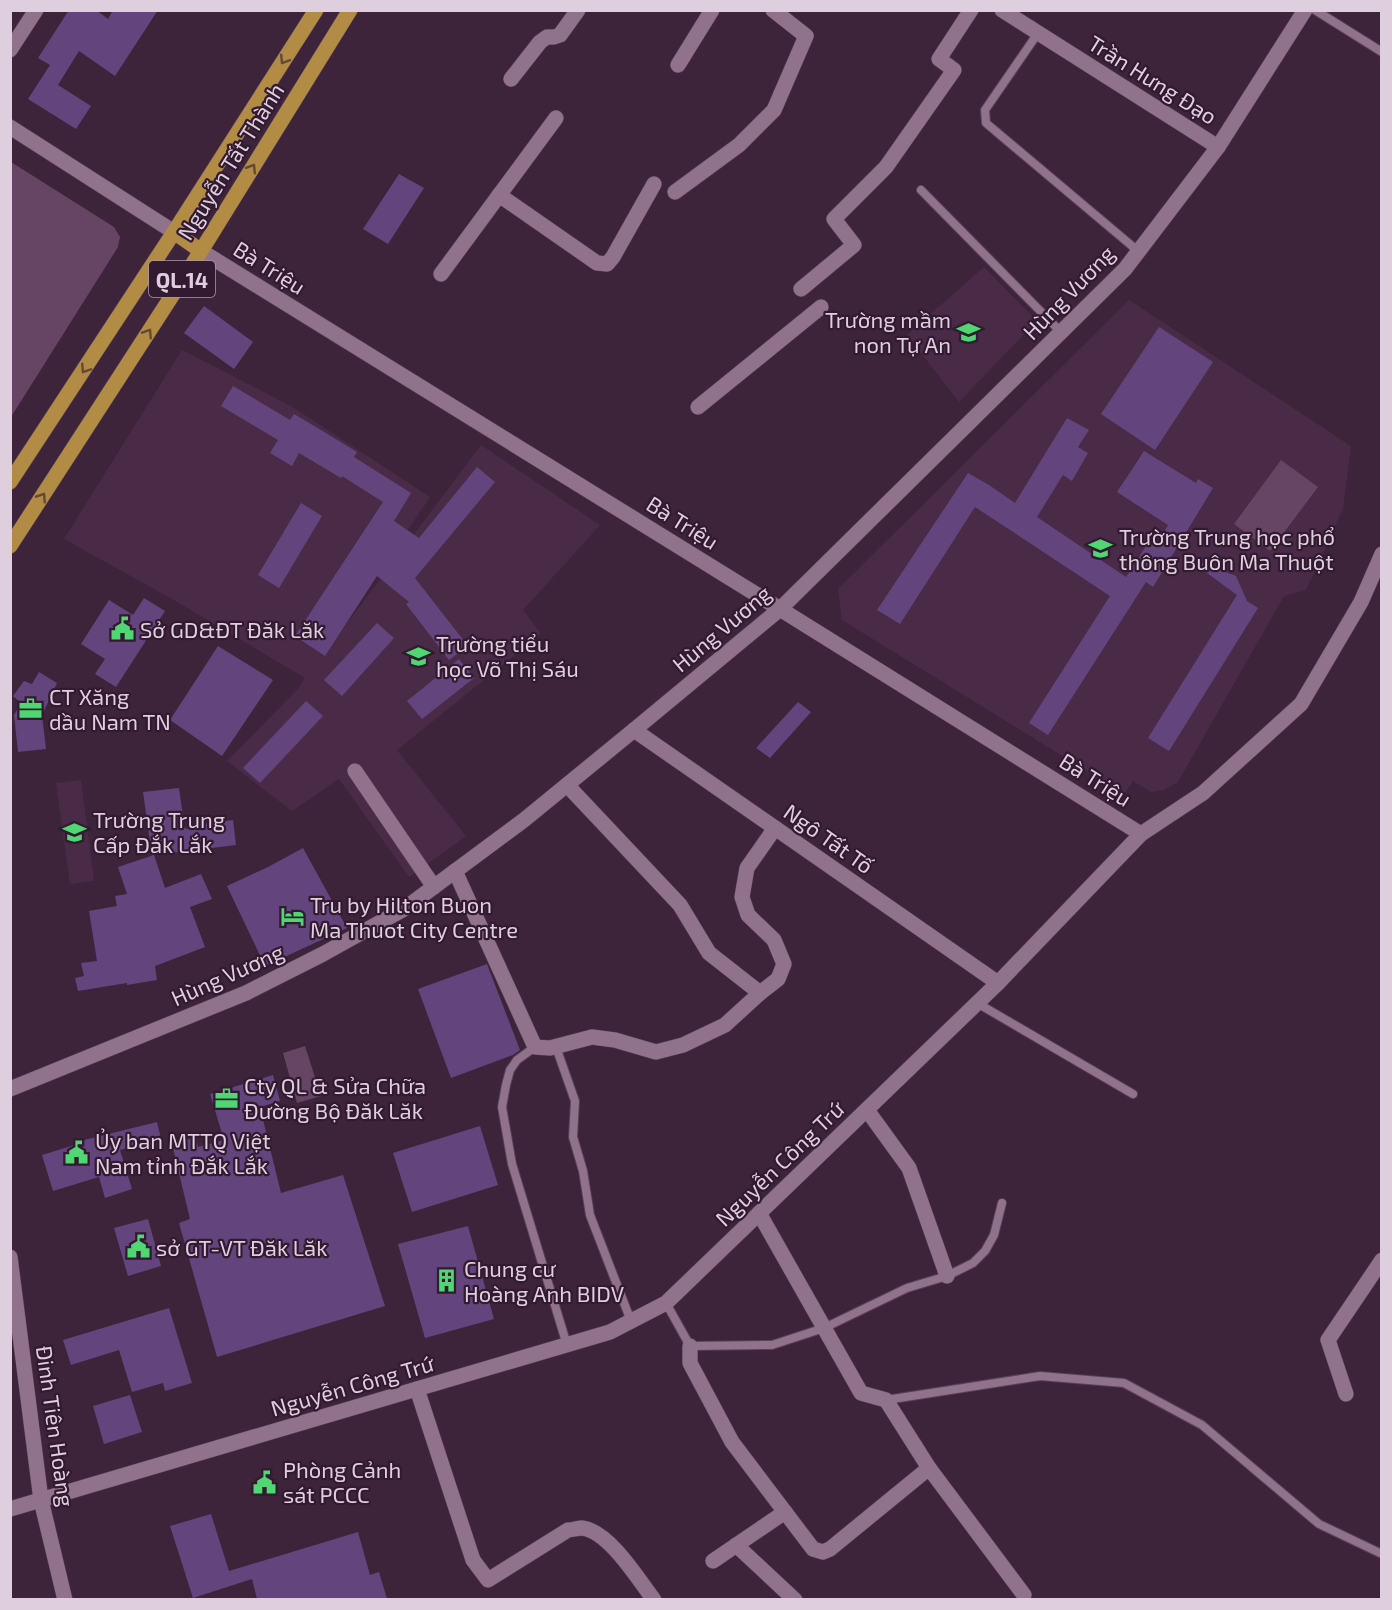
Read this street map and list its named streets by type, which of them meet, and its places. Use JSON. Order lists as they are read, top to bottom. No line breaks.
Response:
{"streets":{"main road":["Nguyễn Tất Thành","QL.14"],"street":["Trần Hưng Đạo","Bà Triệu","Hùng Vương","Ngô Tất Tố","Nguyễn Công Trứ","Đinh Tiên Hoàng"]},"crossings":[["Trần Hưng Đạo","Hùng Vương"],["Nguyễn Tất Thành","Bà Triệu"],["Bà Triệu","Hùng Vương"],["Bà Triệu","Nguyễn Công Trứ"],["Hùng Vương","Ngô Tất Tố"],["Ngô Tất Tố","Nguyễn Công Trứ"],["Nguyễn Công Trứ","Đinh Tiên Hoàng"]],"places":{"school or university":["Trường mầm non Tự An","Trường Trung học phổ thông Buôn Ma Thuột","Trường tiểu học Võ Thị Sáu","Trường Trung Cấp Đắk Lắk"],"public building":["Sở GD&ĐT Đăk Lăk","Ủy ban MTTQ Việt Nam tỉnh Đắk Lắk","sở GT-VT Đăk Lăk","Phòng Cảnh sát PCCC"],"office":["CT Xăng dầu Nam TN","Cty QL & Sửa Chữa Đường Bộ Đăk Lăk"],"hotel":["Tru by Hilton Buon Ma Thuot City Centre"],"building":["Chung cư Hoàng Anh BIDV"]}}
